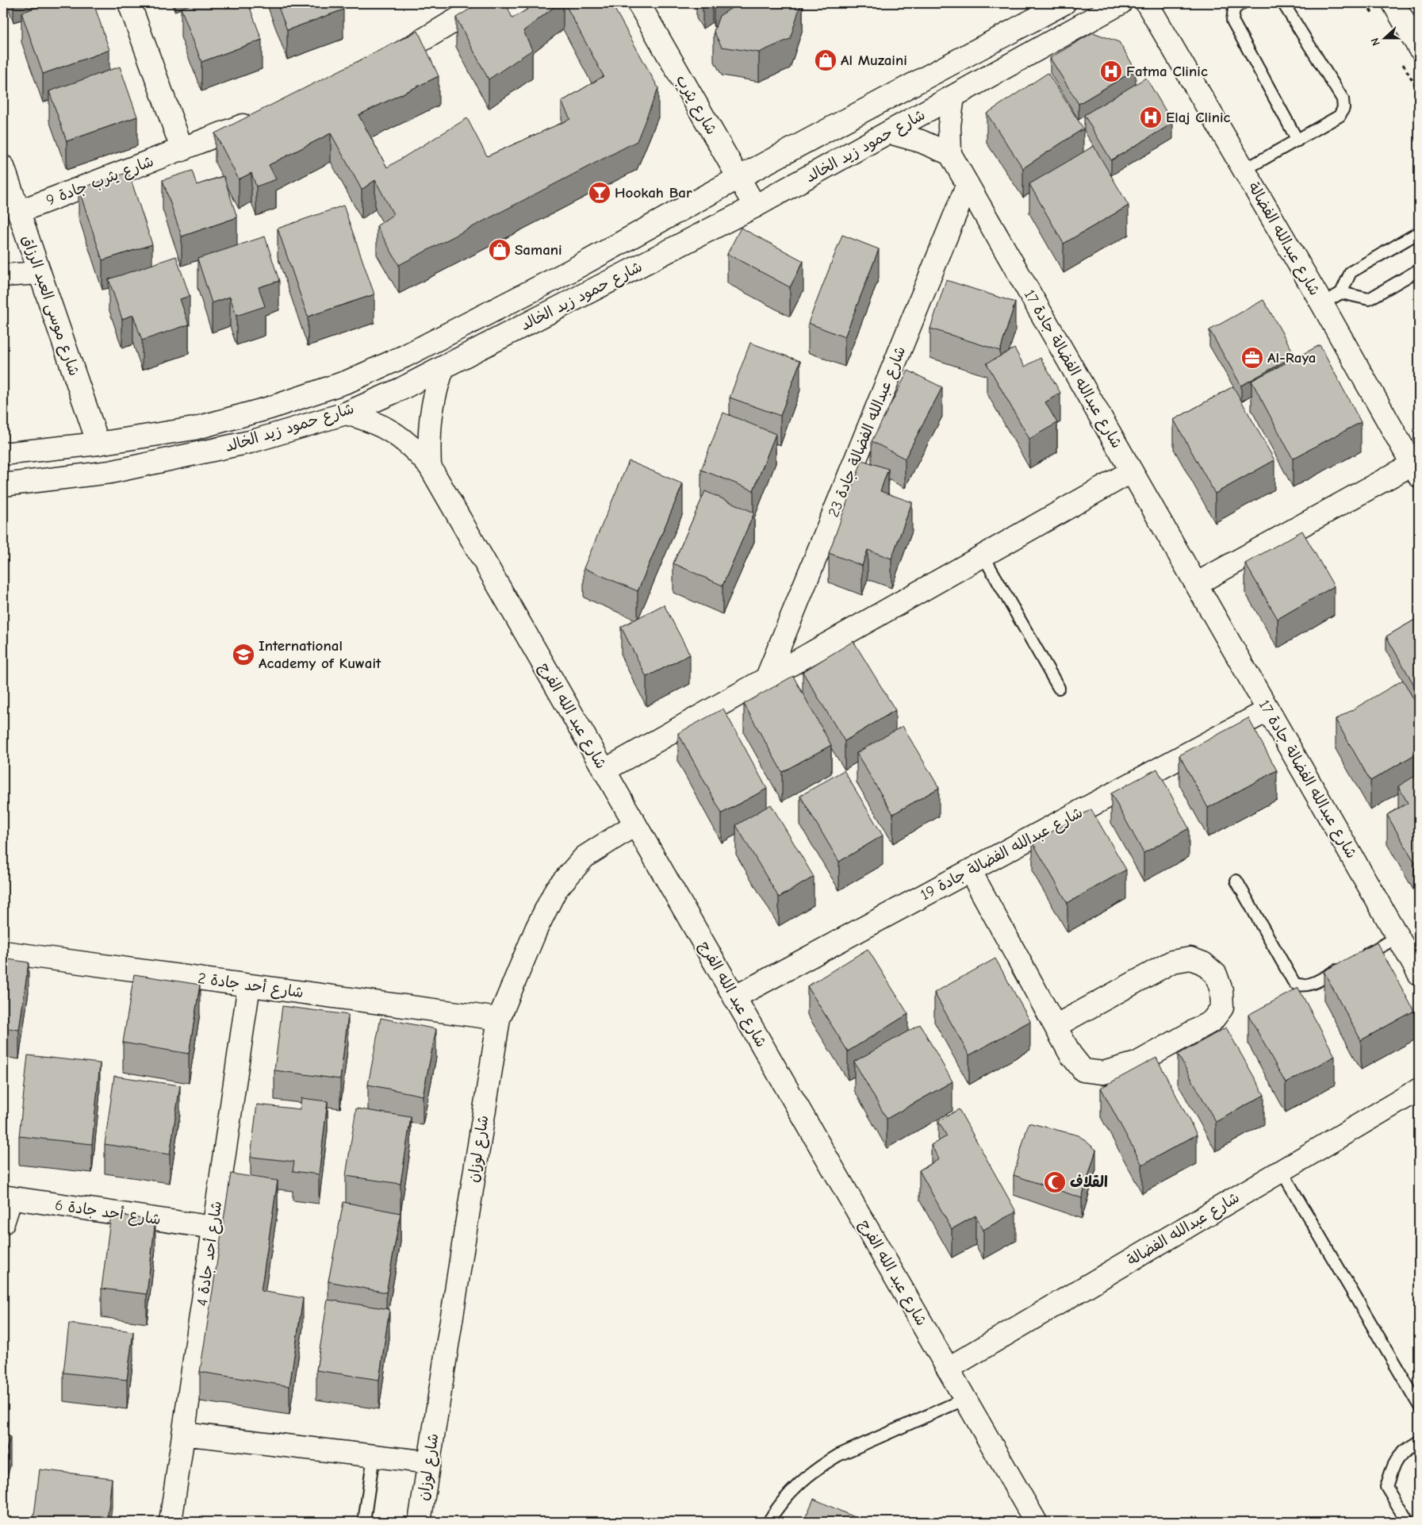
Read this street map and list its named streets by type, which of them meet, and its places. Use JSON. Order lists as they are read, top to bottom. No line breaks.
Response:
{"streets":{"main road":["شارع يثرب","شارع حمود زيد الخالد","شارع يثرب جادة 9","شارع عبدالله الفضالة","شارع موسى العبد الرزاق","شارع عبدالله الفضالة جادة 17","شارع عبدالله الفضالة جادة 23","شارع عبد الله الفرج","شارع عبدالله الفضالة جادة 19","شارع أحد جادة 2","شارع لوزان","شارع أحد جادة 6","شارع أحد جادة 4"]},"crossings":[["شارع يثرب","شارع حمود زيد الخالد"],["شارع حمود زيد الخالد","شارع موسى العبد الرزاق"],["شارع حمود زيد الخالد","شارع عبدالله الفضالة جادة 17"],["شارع حمود زيد الخالد","شارع عبد الله الفرج"],["شارع يثرب جادة 9","شارع موسى العبد الرزاق"],["شارع عبدالله الفضالة","شارع عبد الله الفرج"],["شارع عبدالله الفضالة جادة 17","شارع عبدالله الفضالة جادة 23"],["شارع عبدالله الفضالة جادة 17","شارع عبدالله الفضالة جادة 19"],["شارع عبد الله الفرج","شارع عبدالله الفضالة جادة 19"],["شارع عبد الله الفرج","شارع لوزان"],["شارع أحد جادة 2","شارع لوزان"],["شارع أحد جادة 2","شارع أحد جادة 4"],["شارع أحد جادة 6","شارع أحد جادة 4"]],"places":{"shop":["Al Muzaini","Samani"],"hospital":["Fatma Clinic","Elaj Clinic"],"bar":["Hookah Bar"],"office":["Al-Raya"],"school or university":["International Academy of Kuwait"],"mosque":["القلاف"]},"north":"left"}
